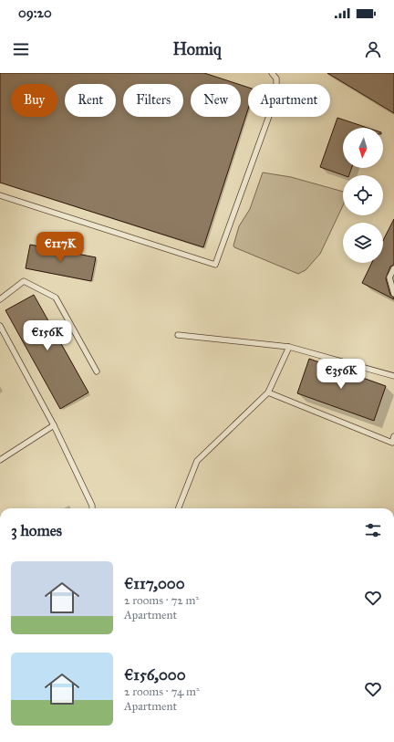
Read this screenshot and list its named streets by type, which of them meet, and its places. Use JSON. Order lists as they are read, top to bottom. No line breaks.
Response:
{"north":"bottom","page":{"status":"09:20","header":"Homiq","chip":["Buy","Rent","Filters","New","Apartment"],"price":["€117K","€156K","€356K"],"heading":"3 homes","list":[{"name":"€117,000","note":"2 rooms · 72 m² · Apartment"},{"name":"€156,000","note":"2 rooms · 74 m² · Apartment"}]}}
